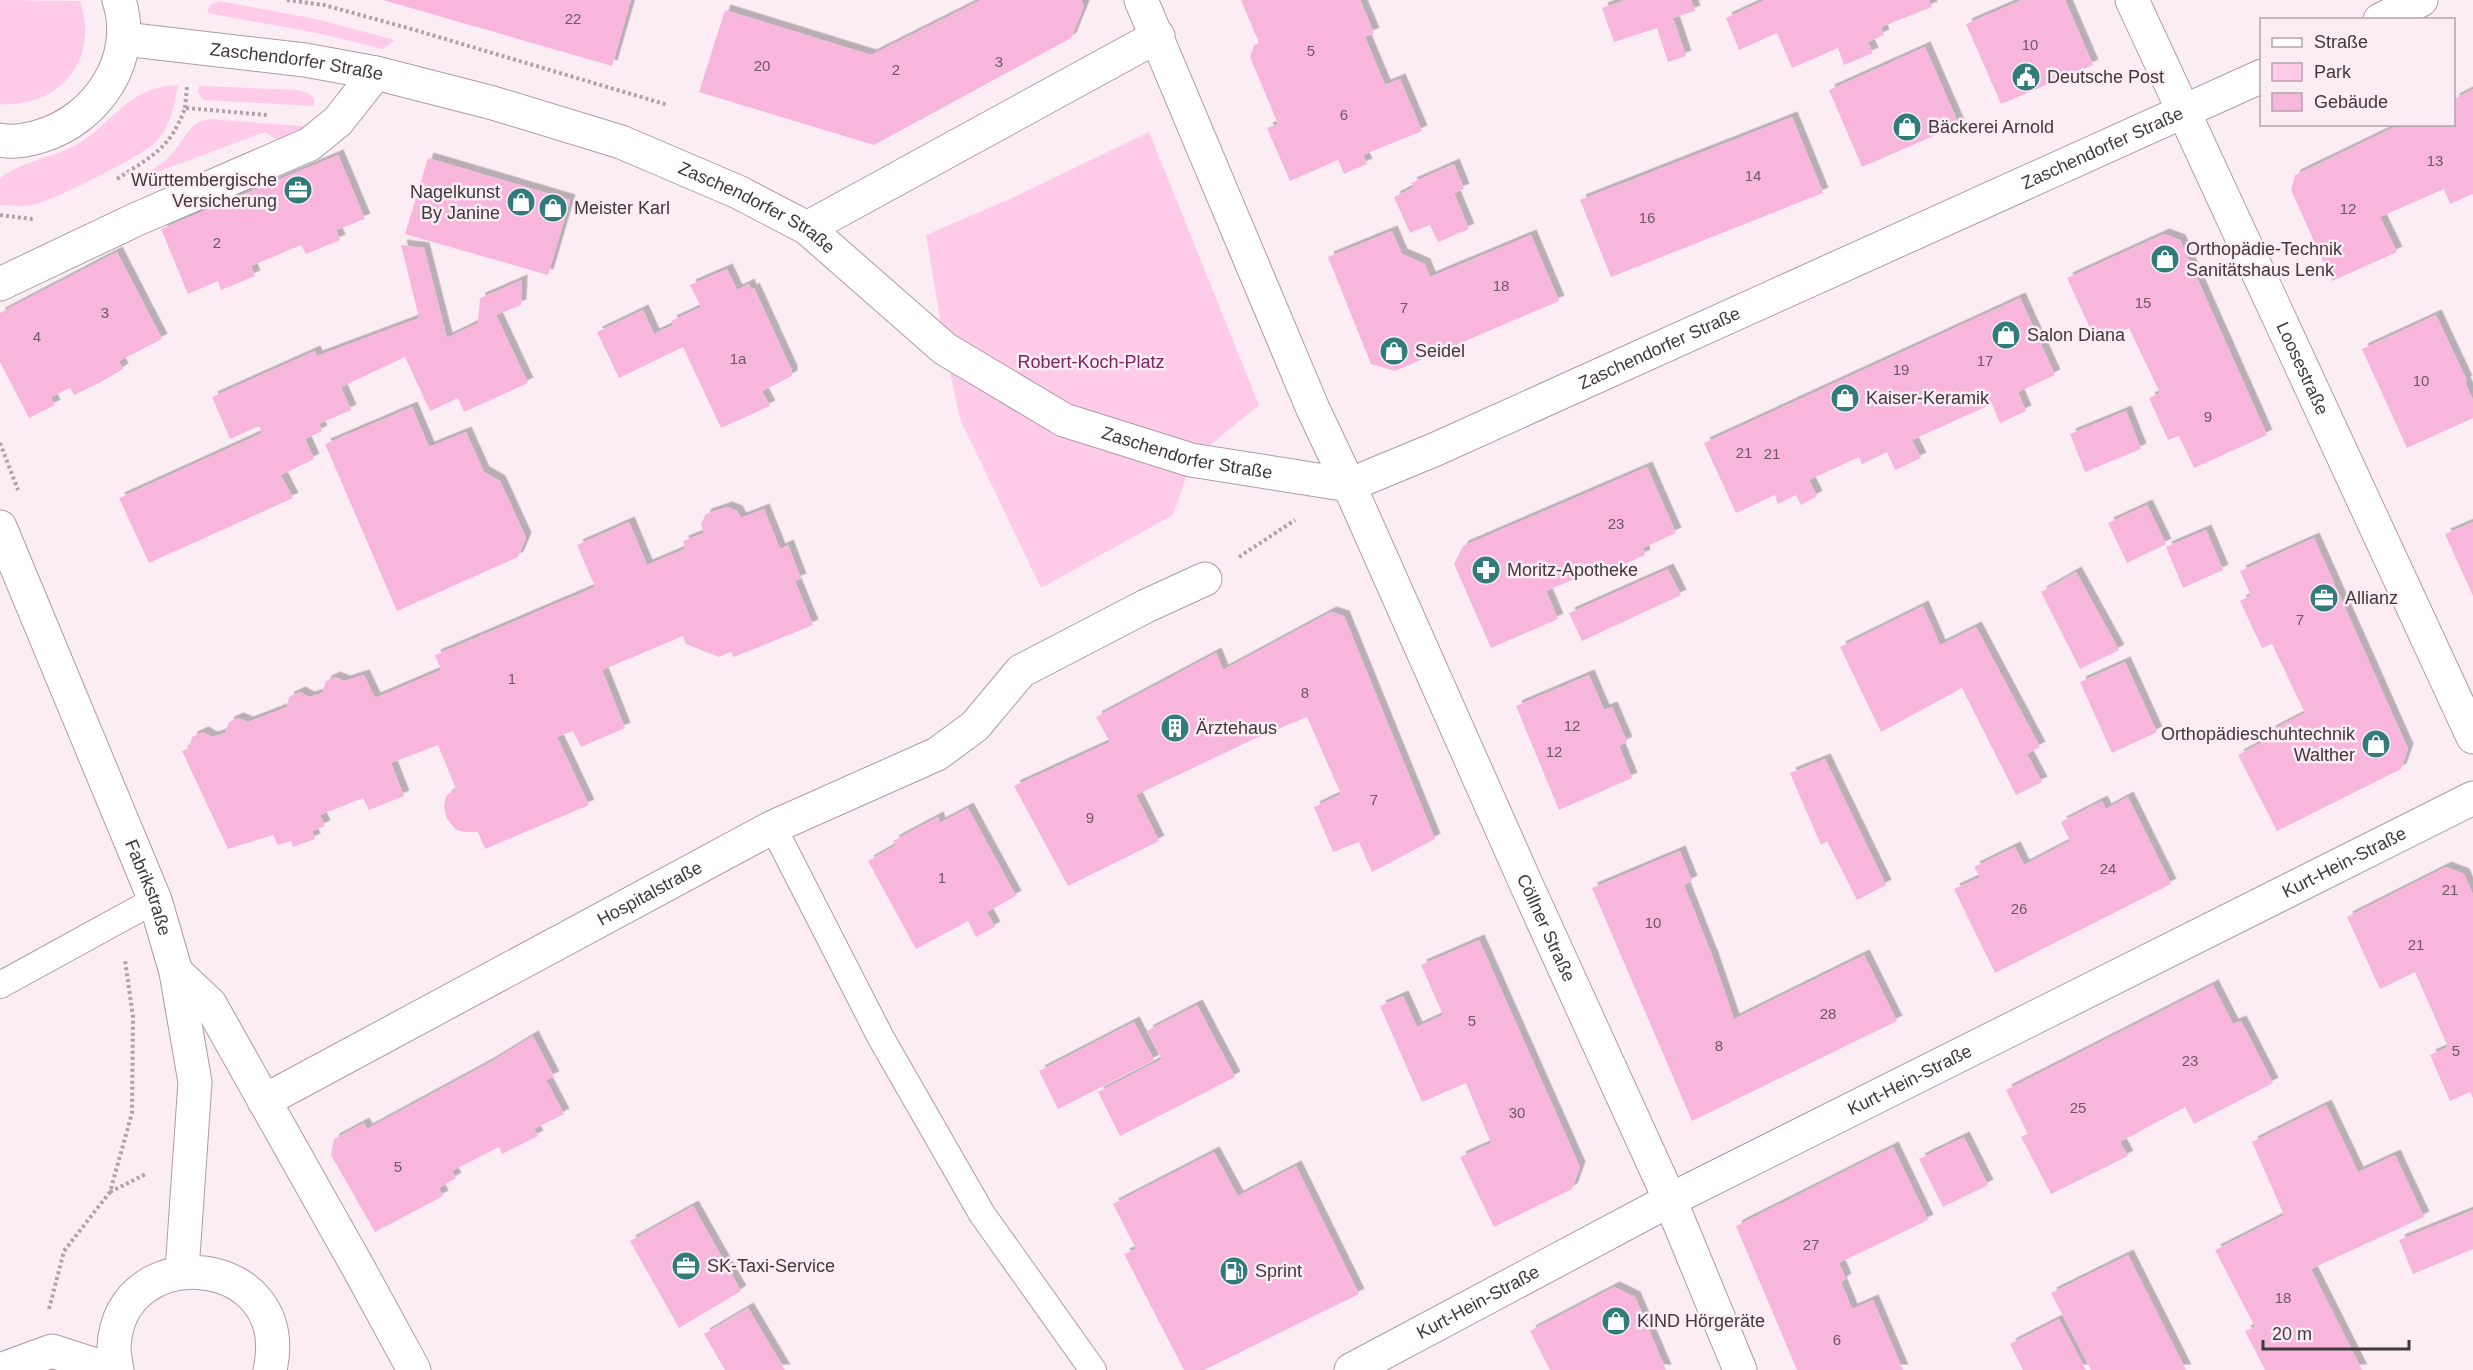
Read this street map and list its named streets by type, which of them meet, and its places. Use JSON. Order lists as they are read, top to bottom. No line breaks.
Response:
{"streets":{"street":["Zaschendorfer Straße","Loosestraße","Kurt-Hein-Straße","Fabrikstraße","Hospitalstraße","Cöllner Straße"]},"crossings":[["Zaschendorfer Straße","Loosestraße"],["Zaschendorfer Straße","Cöllner Straße"],["Kurt-Hein-Straße","Cöllner Straße"]],"parks":["Robert-Koch-Platz"],"places":{"public building":["Deutsche Post"],"shop":["Bäckerei Arnold","Nagelkunst By Janine","Meister Karl","Orthopädie-Technik Sanitätshaus Lenk","Salon Diana","Seidel","Kaiser-Keramik","Orthopädieschuhtechnik Walther","KIND Hörgeräte"],"office":["Württembergische Versicherung","Allianz","SK-Taxi-Service"],"pharmacy":["Moritz-Apotheke"],"building":["Ärztehaus"],"fuel station":["Sprint"]},"house_numbers":["22","10","5","3","20","2","6","13","14","12","16","2","18","15","7","3","4","1a","17","19","10","9","21","21","23","7","1","8","12","12","7","9","24","1","21","26","10","21","28","5","8","5","23","25","30","5","27","18","6"],"legend":["Straße","Park","Gebäude"],"scale_bar":"20 m"}
